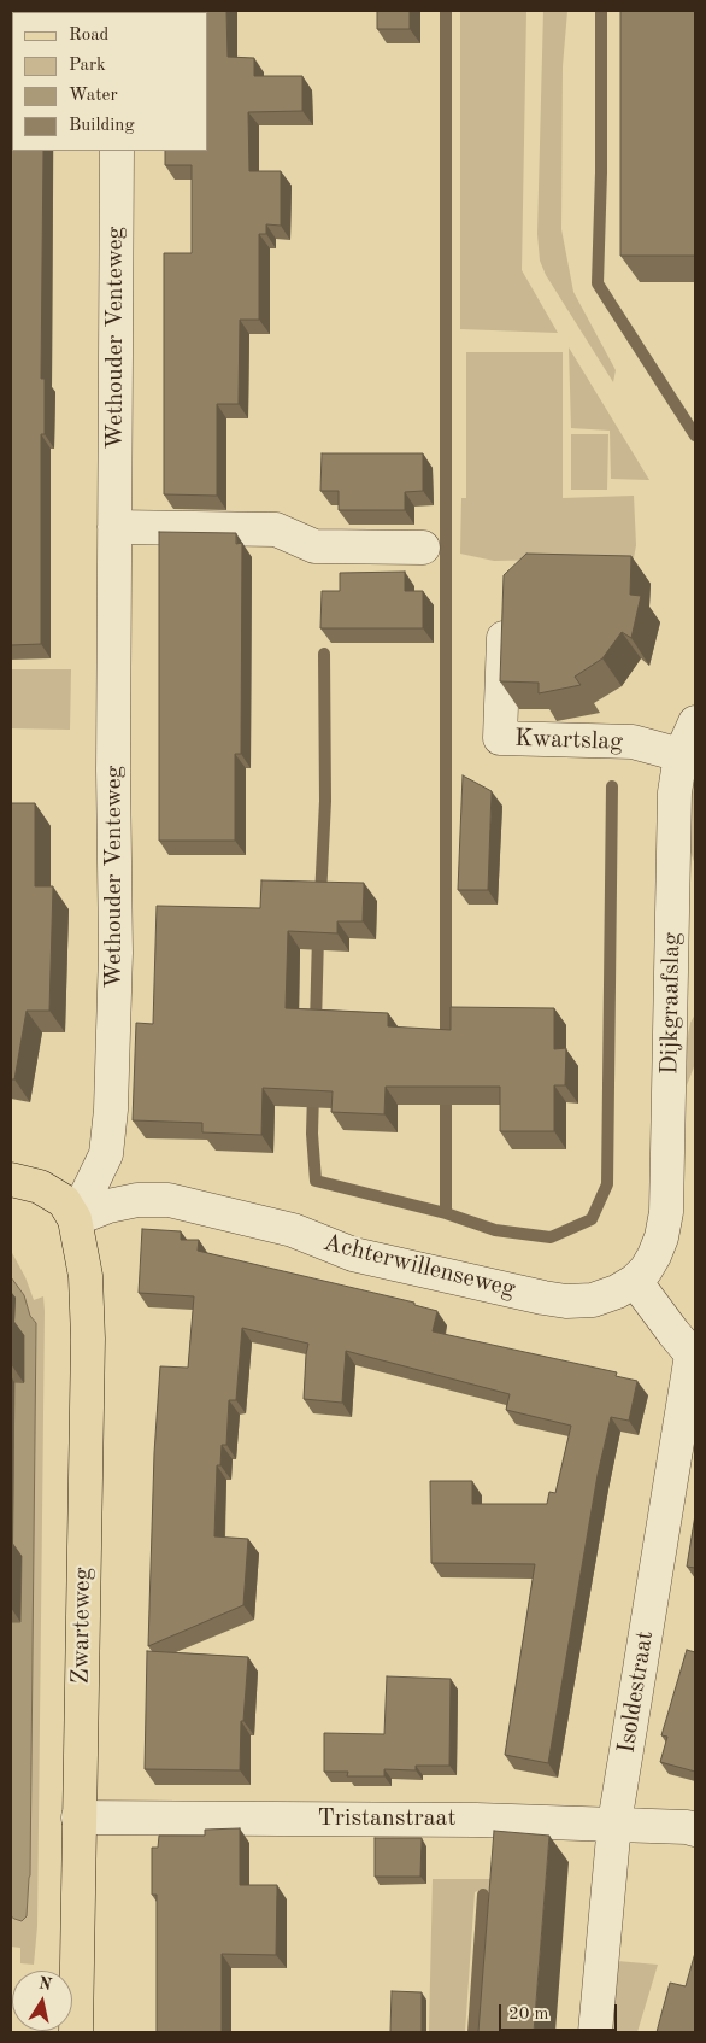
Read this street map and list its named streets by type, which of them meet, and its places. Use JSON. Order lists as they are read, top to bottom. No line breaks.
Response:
{"streets":{"main road":["Zwarteweg"],"street":["Wethouder Venteweg","Kwartslag","Dijkgraafslag","Achterwillenseweg","Isoldestraat","Tristanstraat"]},"crossings":[["Wethouder Venteweg","Achterwillenseweg"],["Wethouder Venteweg","Zwarteweg"],["Kwartslag","Dijkgraafslag"],["Dijkgraafslag","Achterwillenseweg"],["Achterwillenseweg","Zwarteweg"],["Zwarteweg","Tristanstraat"],["Isoldestraat","Tristanstraat"]],"legend":["Road","Park","Water","Building"],"scale_bar":"20 m","north":"top"}
